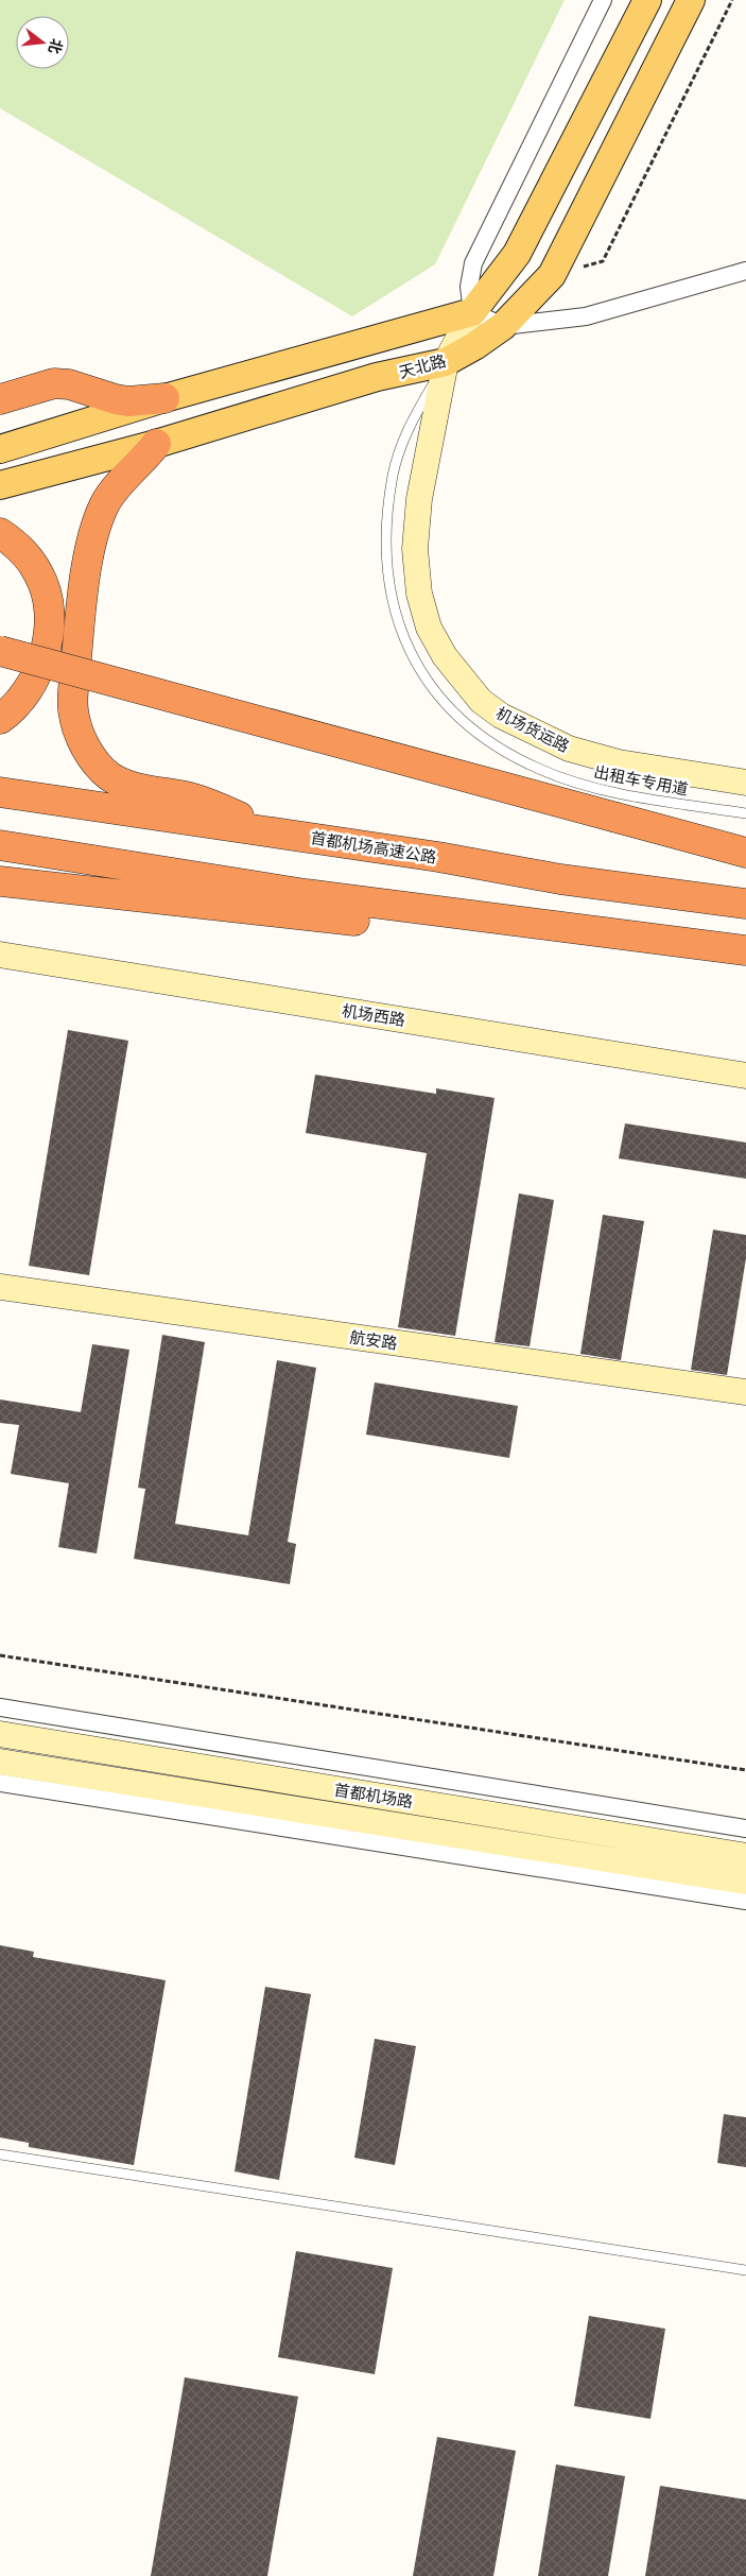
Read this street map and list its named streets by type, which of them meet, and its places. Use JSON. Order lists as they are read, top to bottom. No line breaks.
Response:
{"streets":{"highway":["首都机场高速公路"],"main road":["天北路"],"street":["机场货运路","机场西路","航安路","首都机场路"],"lane":["出租车专用道"]},"crossings":[["天北路","机场货运路"],["天北路","出租车专用道"],["机场货运路","出租车专用道"]],"north":"right"}
